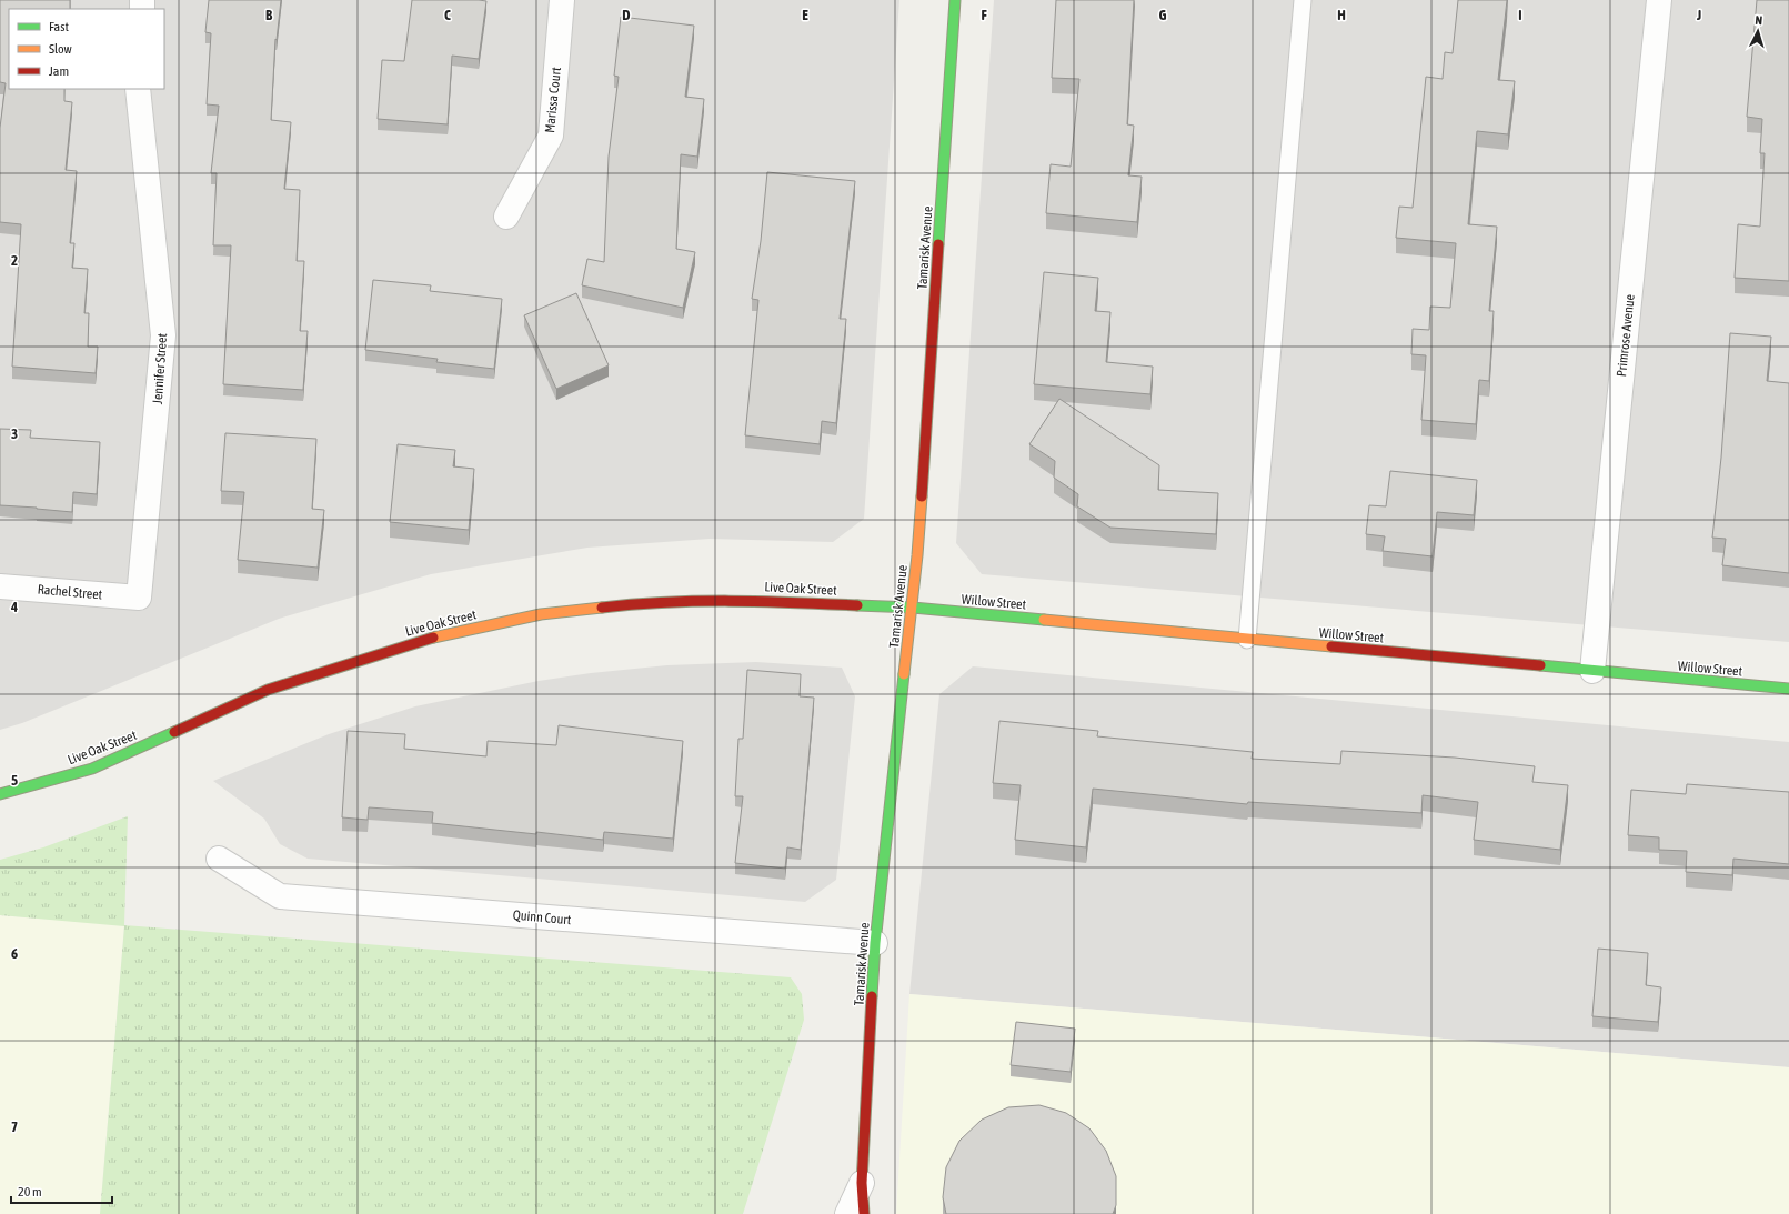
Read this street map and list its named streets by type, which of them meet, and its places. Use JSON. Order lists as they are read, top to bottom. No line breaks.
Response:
{"streets":{"street":["Marissa Court","Tamarisk Avenue","Primrose Avenue","Jennifer Street","Live Oak Street","Rachel Street","Willow Street","Quinn Court"]},"crossings":[["Tamarisk Avenue","Live Oak Street"],["Tamarisk Avenue","Willow Street"],["Tamarisk Avenue","Quinn Court"],["Primrose Avenue","Willow Street"],["Jennifer Street","Rachel Street"],["Live Oak Street","Willow Street"]],"legend":["Fast","Slow","Jam"],"scale_bar":"20 m","north":"top","grid":{"columns":["B","C","D","E","F","G","H","I","J"],"rows":["2","3","4","5","6","7"]}}
